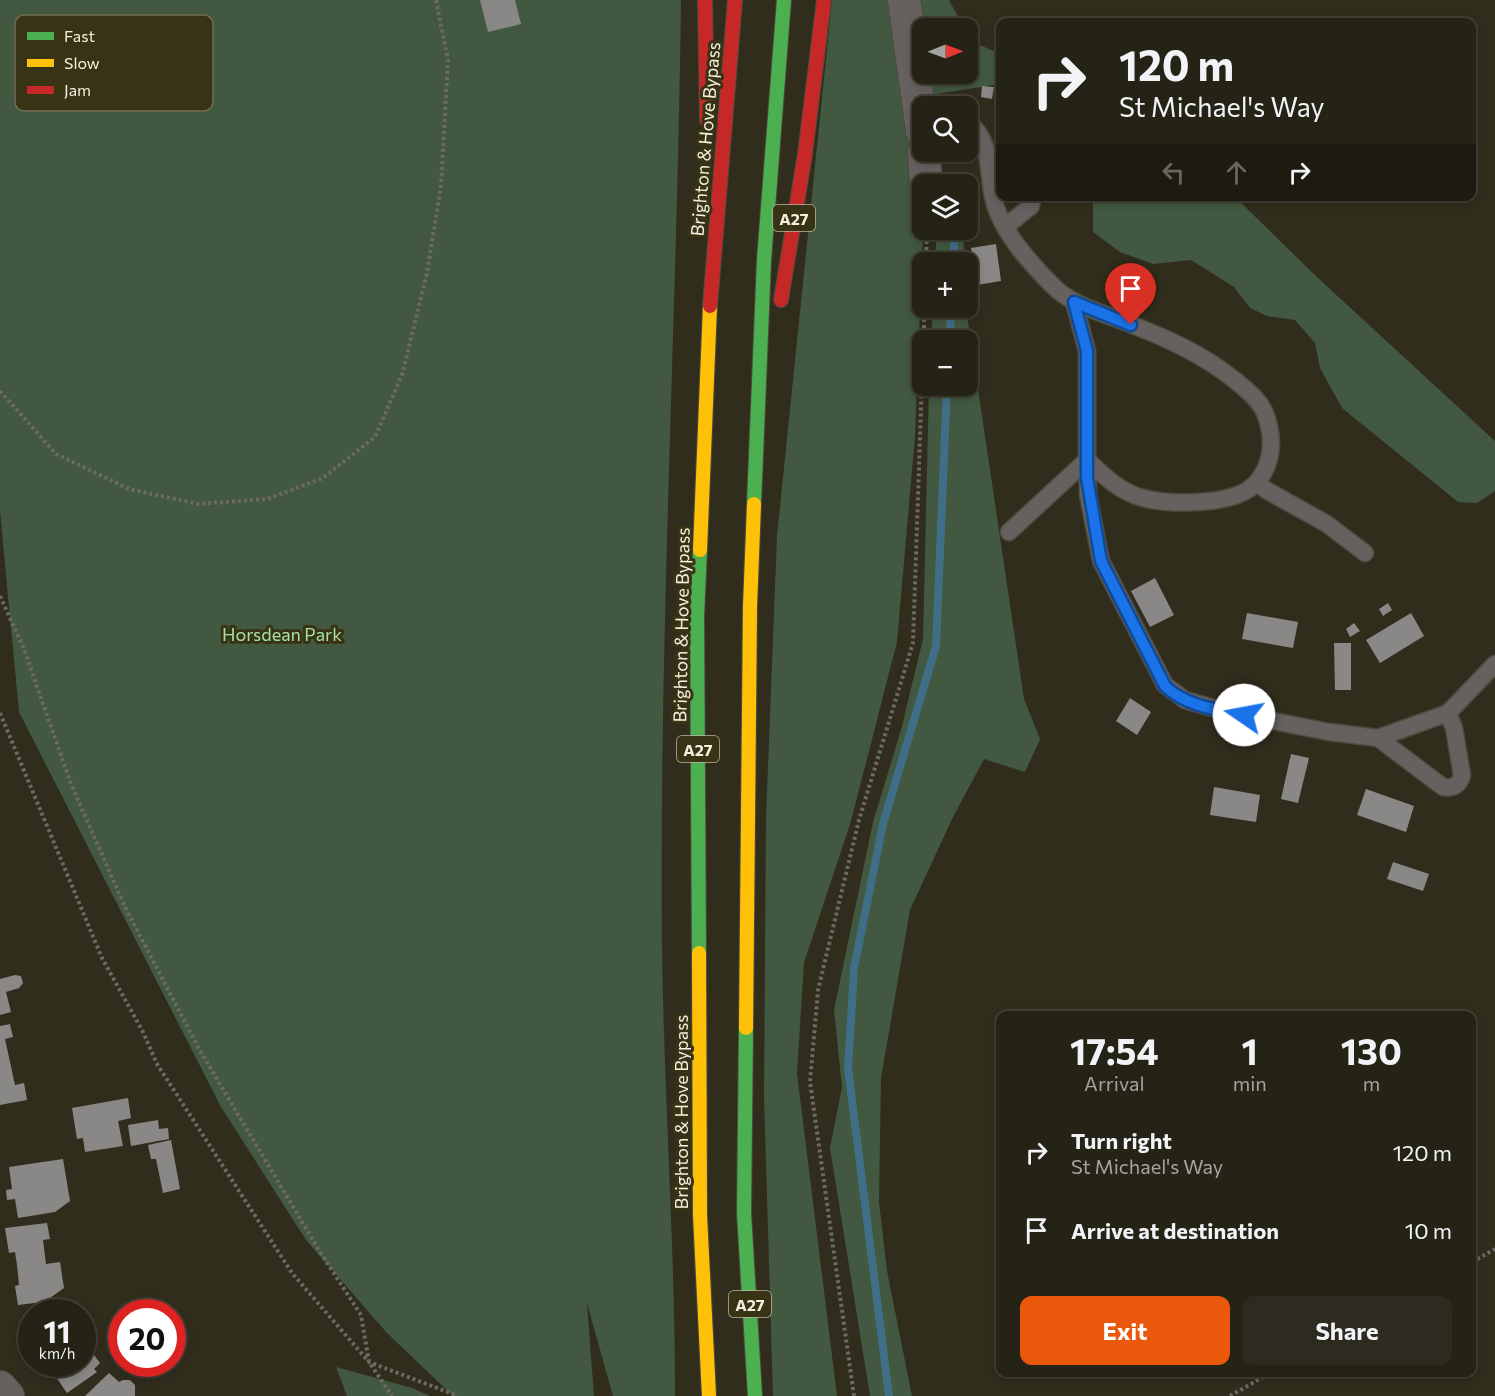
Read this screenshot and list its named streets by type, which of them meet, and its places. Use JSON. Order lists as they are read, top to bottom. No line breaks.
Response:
{"streets":{"highway":["Brighton & Hove Bypass","A27"]},"crossings":[["Brighton & Hove Bypass","A27"]],"parks":["Horsdean Park"],"legend":["Fast","Slow","Jam"],"north":"right","page":{"map_buttons":["+","−"],"turn":["120 m","St Michael's Way"],"eta":["17:54","Arrival","1","min","130","m"],"list":[{"name":"Turn right","note":"St Michael's Way","value":"120 m"},{"name":"Arrive at destination","value":"10 m"}],"buttons":["Exit","Share"],"speed":"11 km/h","limit":"20"}}
